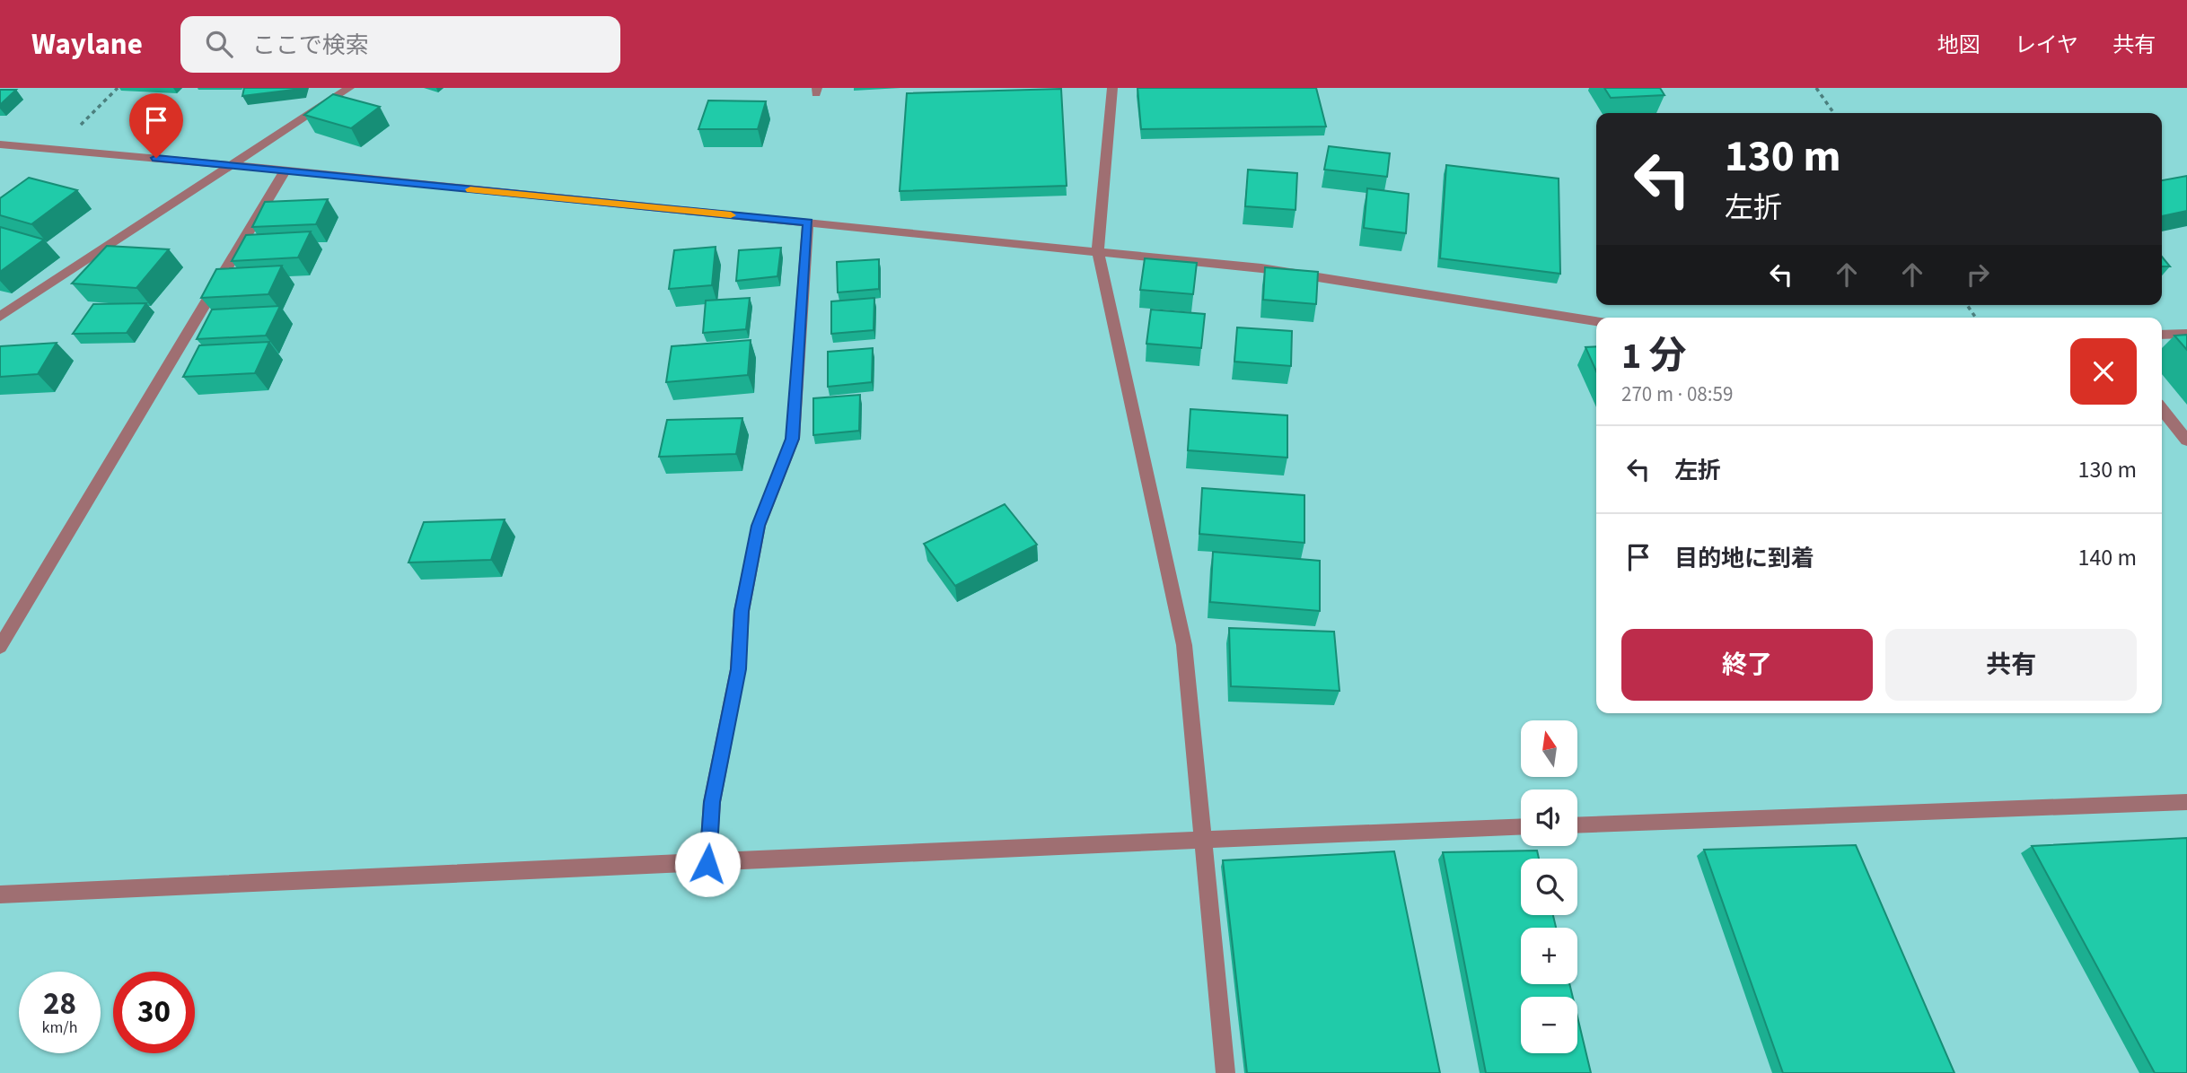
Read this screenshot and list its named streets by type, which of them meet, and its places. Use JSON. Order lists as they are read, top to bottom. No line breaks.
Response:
{"north":"top","page":{"header":"Waylane","search":"ここで検索","nav":["地図","レイヤ","共有"],"turn":["130 m","左折"],"heading":["1 分","270 m · 08:59"],"list":[{"name":"左折","value":"130 m"},{"name":"目的地に到着","value":"140 m"}],"buttons":["終了","共有"],"map_buttons":["+","−"],"speed":"28 km/h","limit":"30"}}
